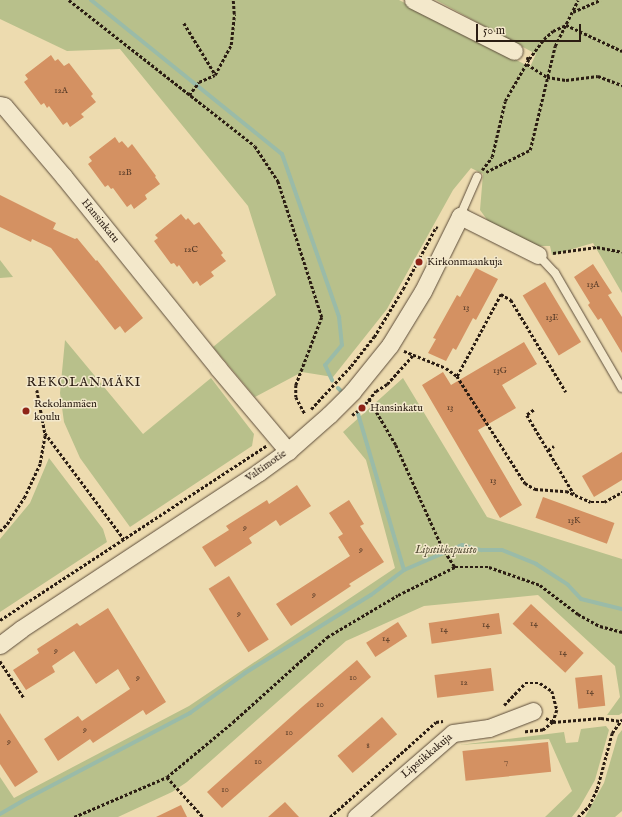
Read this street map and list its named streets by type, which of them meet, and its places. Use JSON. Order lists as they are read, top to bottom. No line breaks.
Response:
{"streets":{"street":["Hansinkatu","Valtimotie","Lipstikkakuja"]},"crossings":[["Hansinkatu","Valtimotie"]],"districts":["REKOLANMÄKI"],"parks":["Lipstikkapuisto"],"places":["Kirkonmaankuja","Hansinkatu","Rekolanmäen koulu"],"house_numbers":["12A","12B","12C","13A","13","13E","13G","13","13","13K","9","9","9","9","14","14","14","14","9","14","9","10","12","14","10","9","10","9","8","10","7","10"],"scale_bar":"50 m"}
